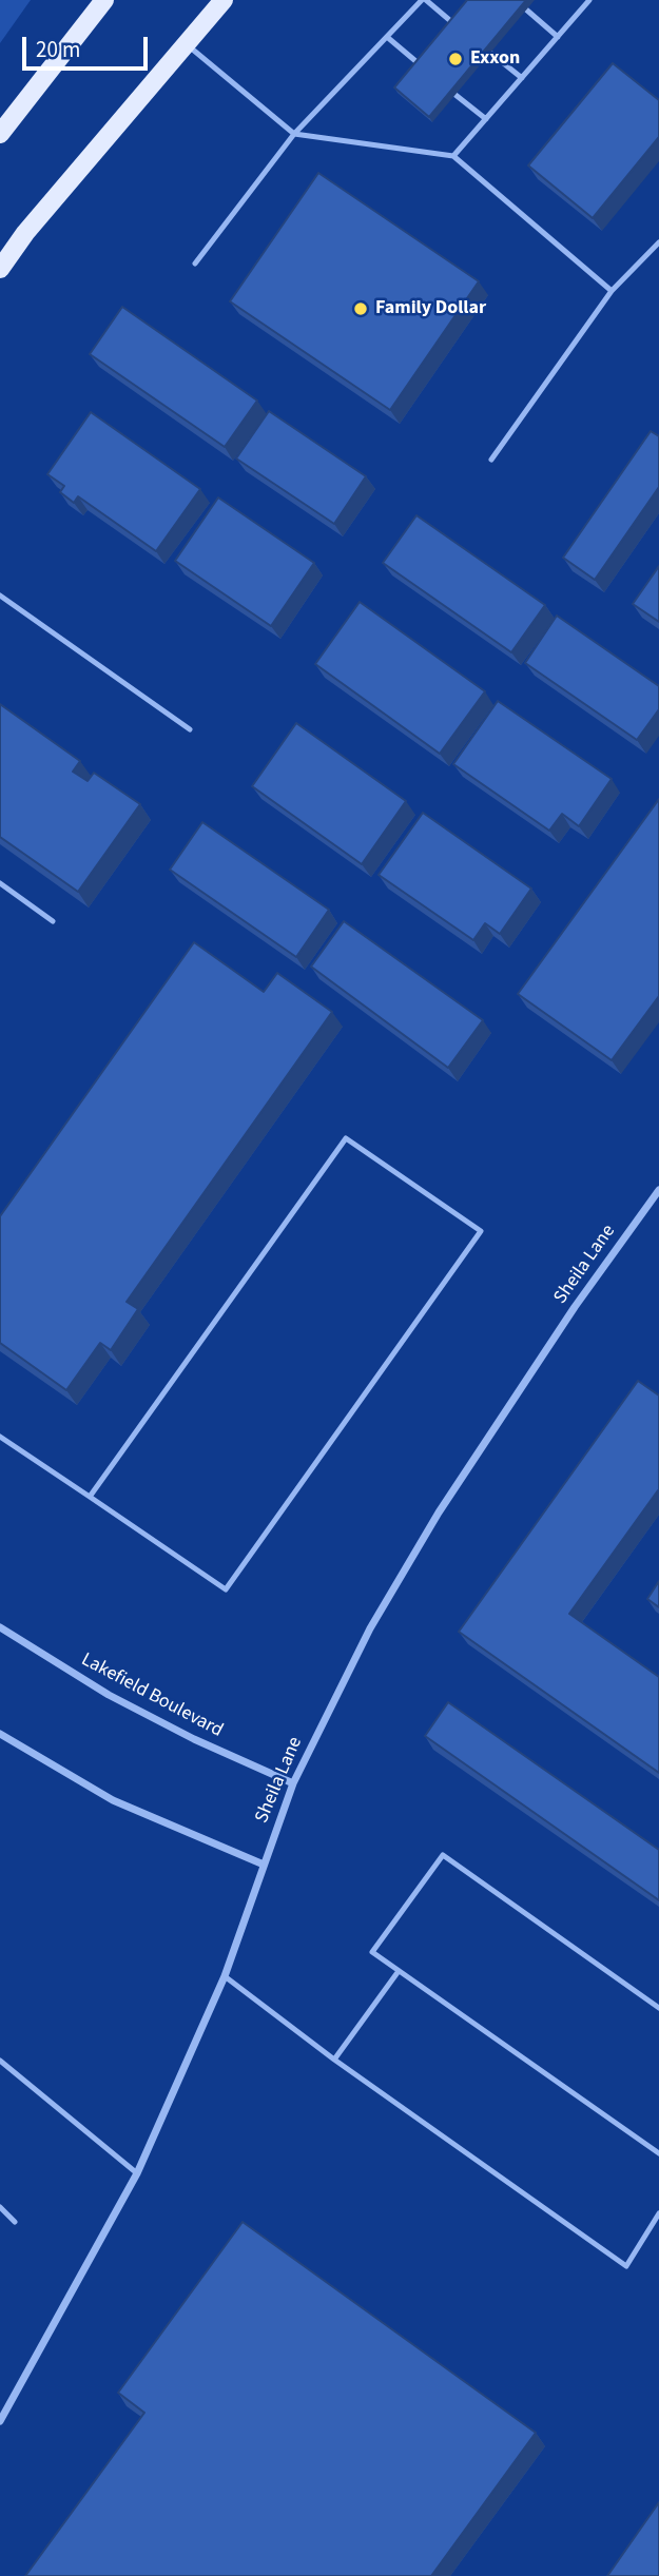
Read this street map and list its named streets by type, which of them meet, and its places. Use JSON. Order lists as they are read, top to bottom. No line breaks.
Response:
{"streets":{"street":["Sheila Lane","Lakefield Boulevard"]},"crossings":[["Sheila Lane","Lakefield Boulevard"]],"places":["Exxon","Family Dollar"],"scale_bar":"20 m"}
